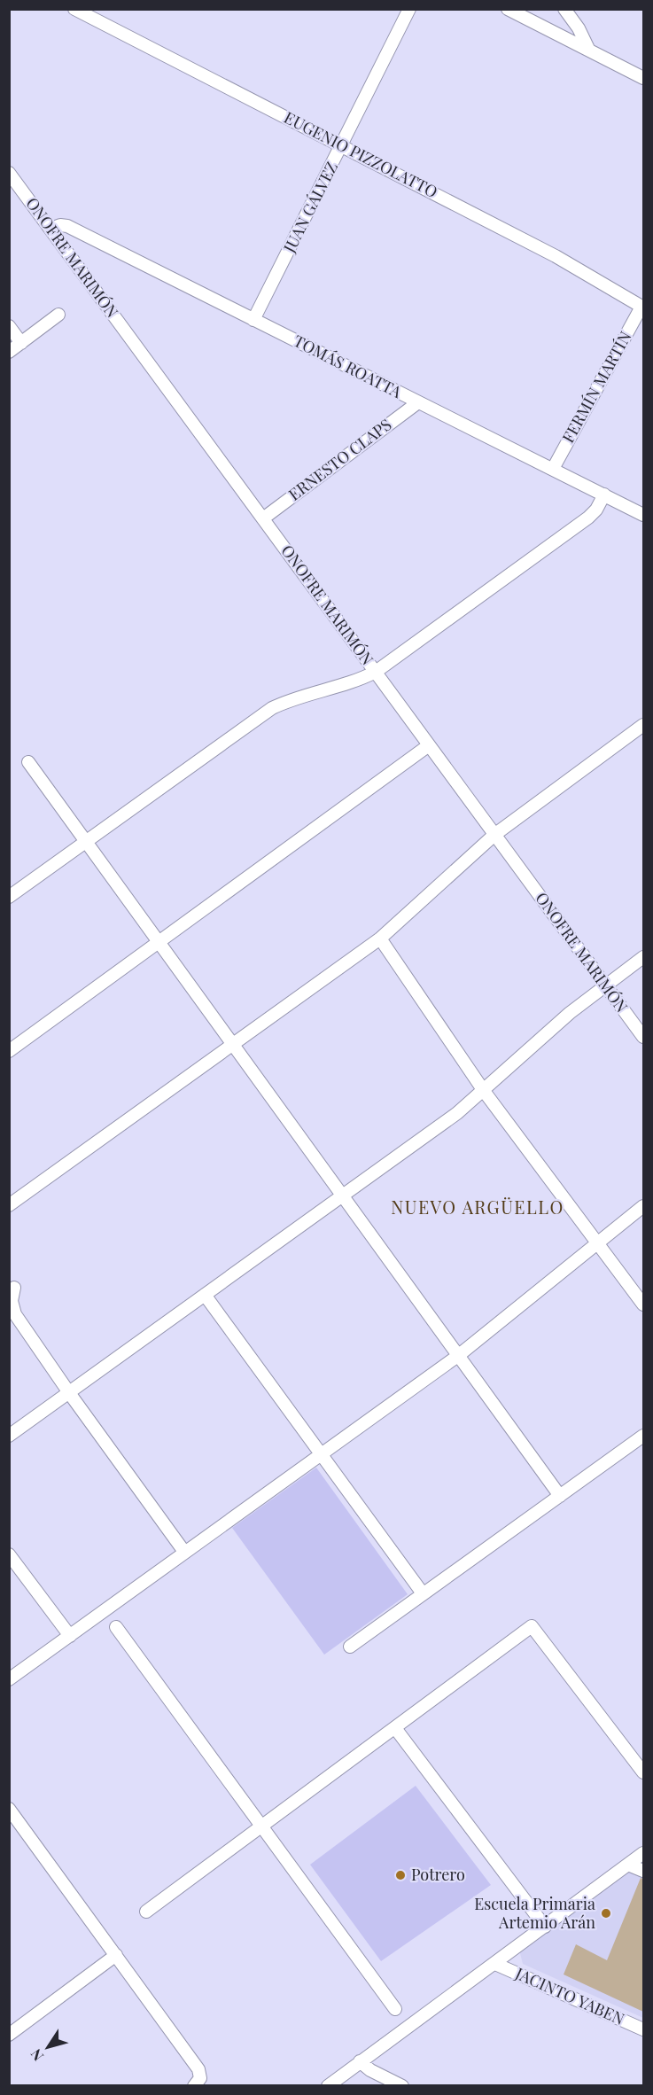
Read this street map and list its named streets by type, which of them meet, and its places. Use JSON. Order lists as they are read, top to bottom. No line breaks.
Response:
{"streets":{"street":["EUGENIO PIZZOLATTO","JUAN GÁLVEZ","ONOFRE MARIMÓN","TOMÁS ROATTA","FERMÍN MARTÍN","ERNESTO CLAPS","JACINTO YABEN"]},"crossings":[["EUGENIO PIZZOLATTO","JUAN GÁLVEZ"],["EUGENIO PIZZOLATTO","FERMÍN MARTÍN"],["JUAN GÁLVEZ","TOMÁS ROATTA"],["ONOFRE MARIMÓN","TOMÁS ROATTA"],["ONOFRE MARIMÓN","ERNESTO CLAPS"],["TOMÁS ROATTA","FERMÍN MARTÍN"],["TOMÁS ROATTA","ERNESTO CLAPS"]],"districts":["NUEVO ARGÜELLO"],"places":["Potrero","Escuela Primaria Artemio Arán"],"north":"bottom left"}
